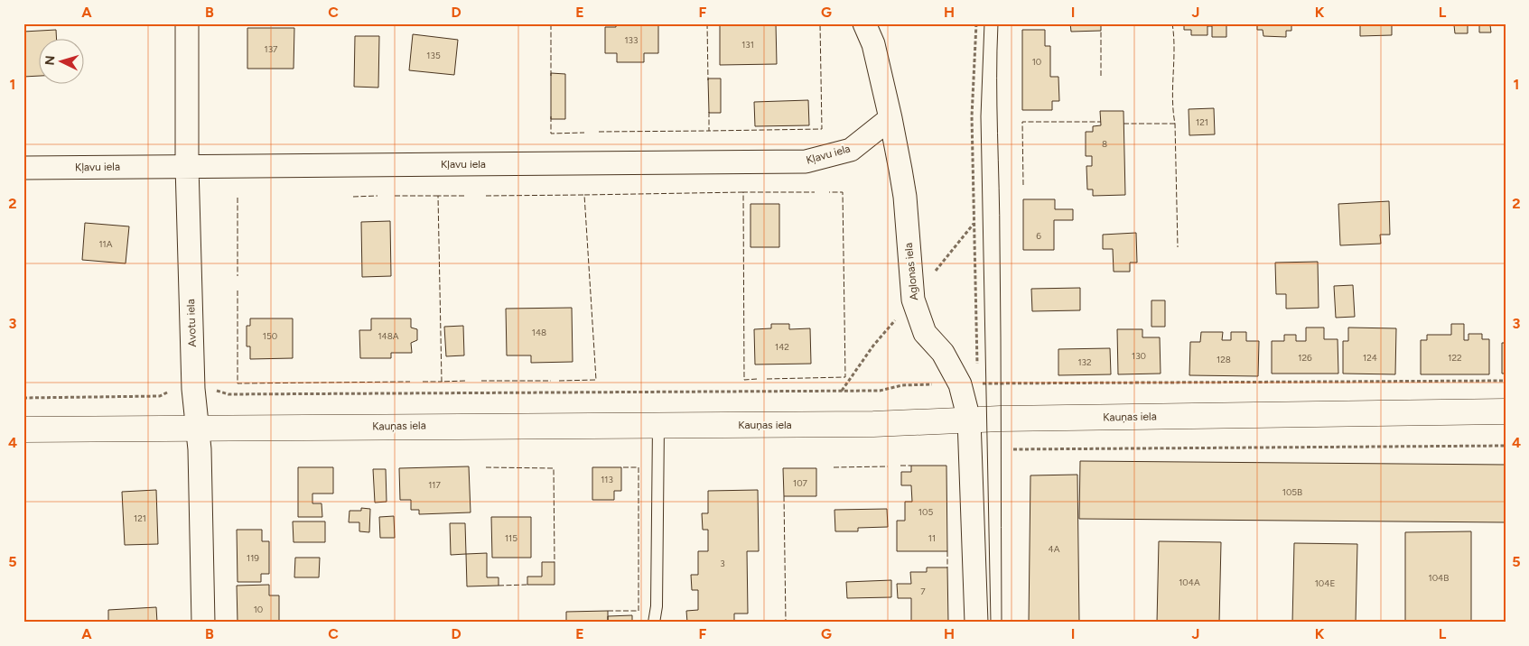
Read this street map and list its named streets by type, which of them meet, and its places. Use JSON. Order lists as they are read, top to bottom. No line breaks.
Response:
{"streets":{"street":["Kļavu iela","Aglonas iela","Avotu iela","Kauņas iela"]},"crossings":[["Kļavu iela","Aglonas iela"],["Kļavu iela","Avotu iela"],["Aglonas iela","Kauņas iela"],["Avotu iela","Kauņas iela"]],"house_numbers":["133","131","137","135","10","121","8","6","11A","148","150","148A","142","130","126","124","122","128","132","113","107","117","105B","105","121","115","11","4A","119","3","104B","104A","104E","7","10"],"north":"left","grid":{"columns":["A","B","C","D","E","F","G","H","I","J","K","L"],"rows":["1","2","3","4","5"]}}
